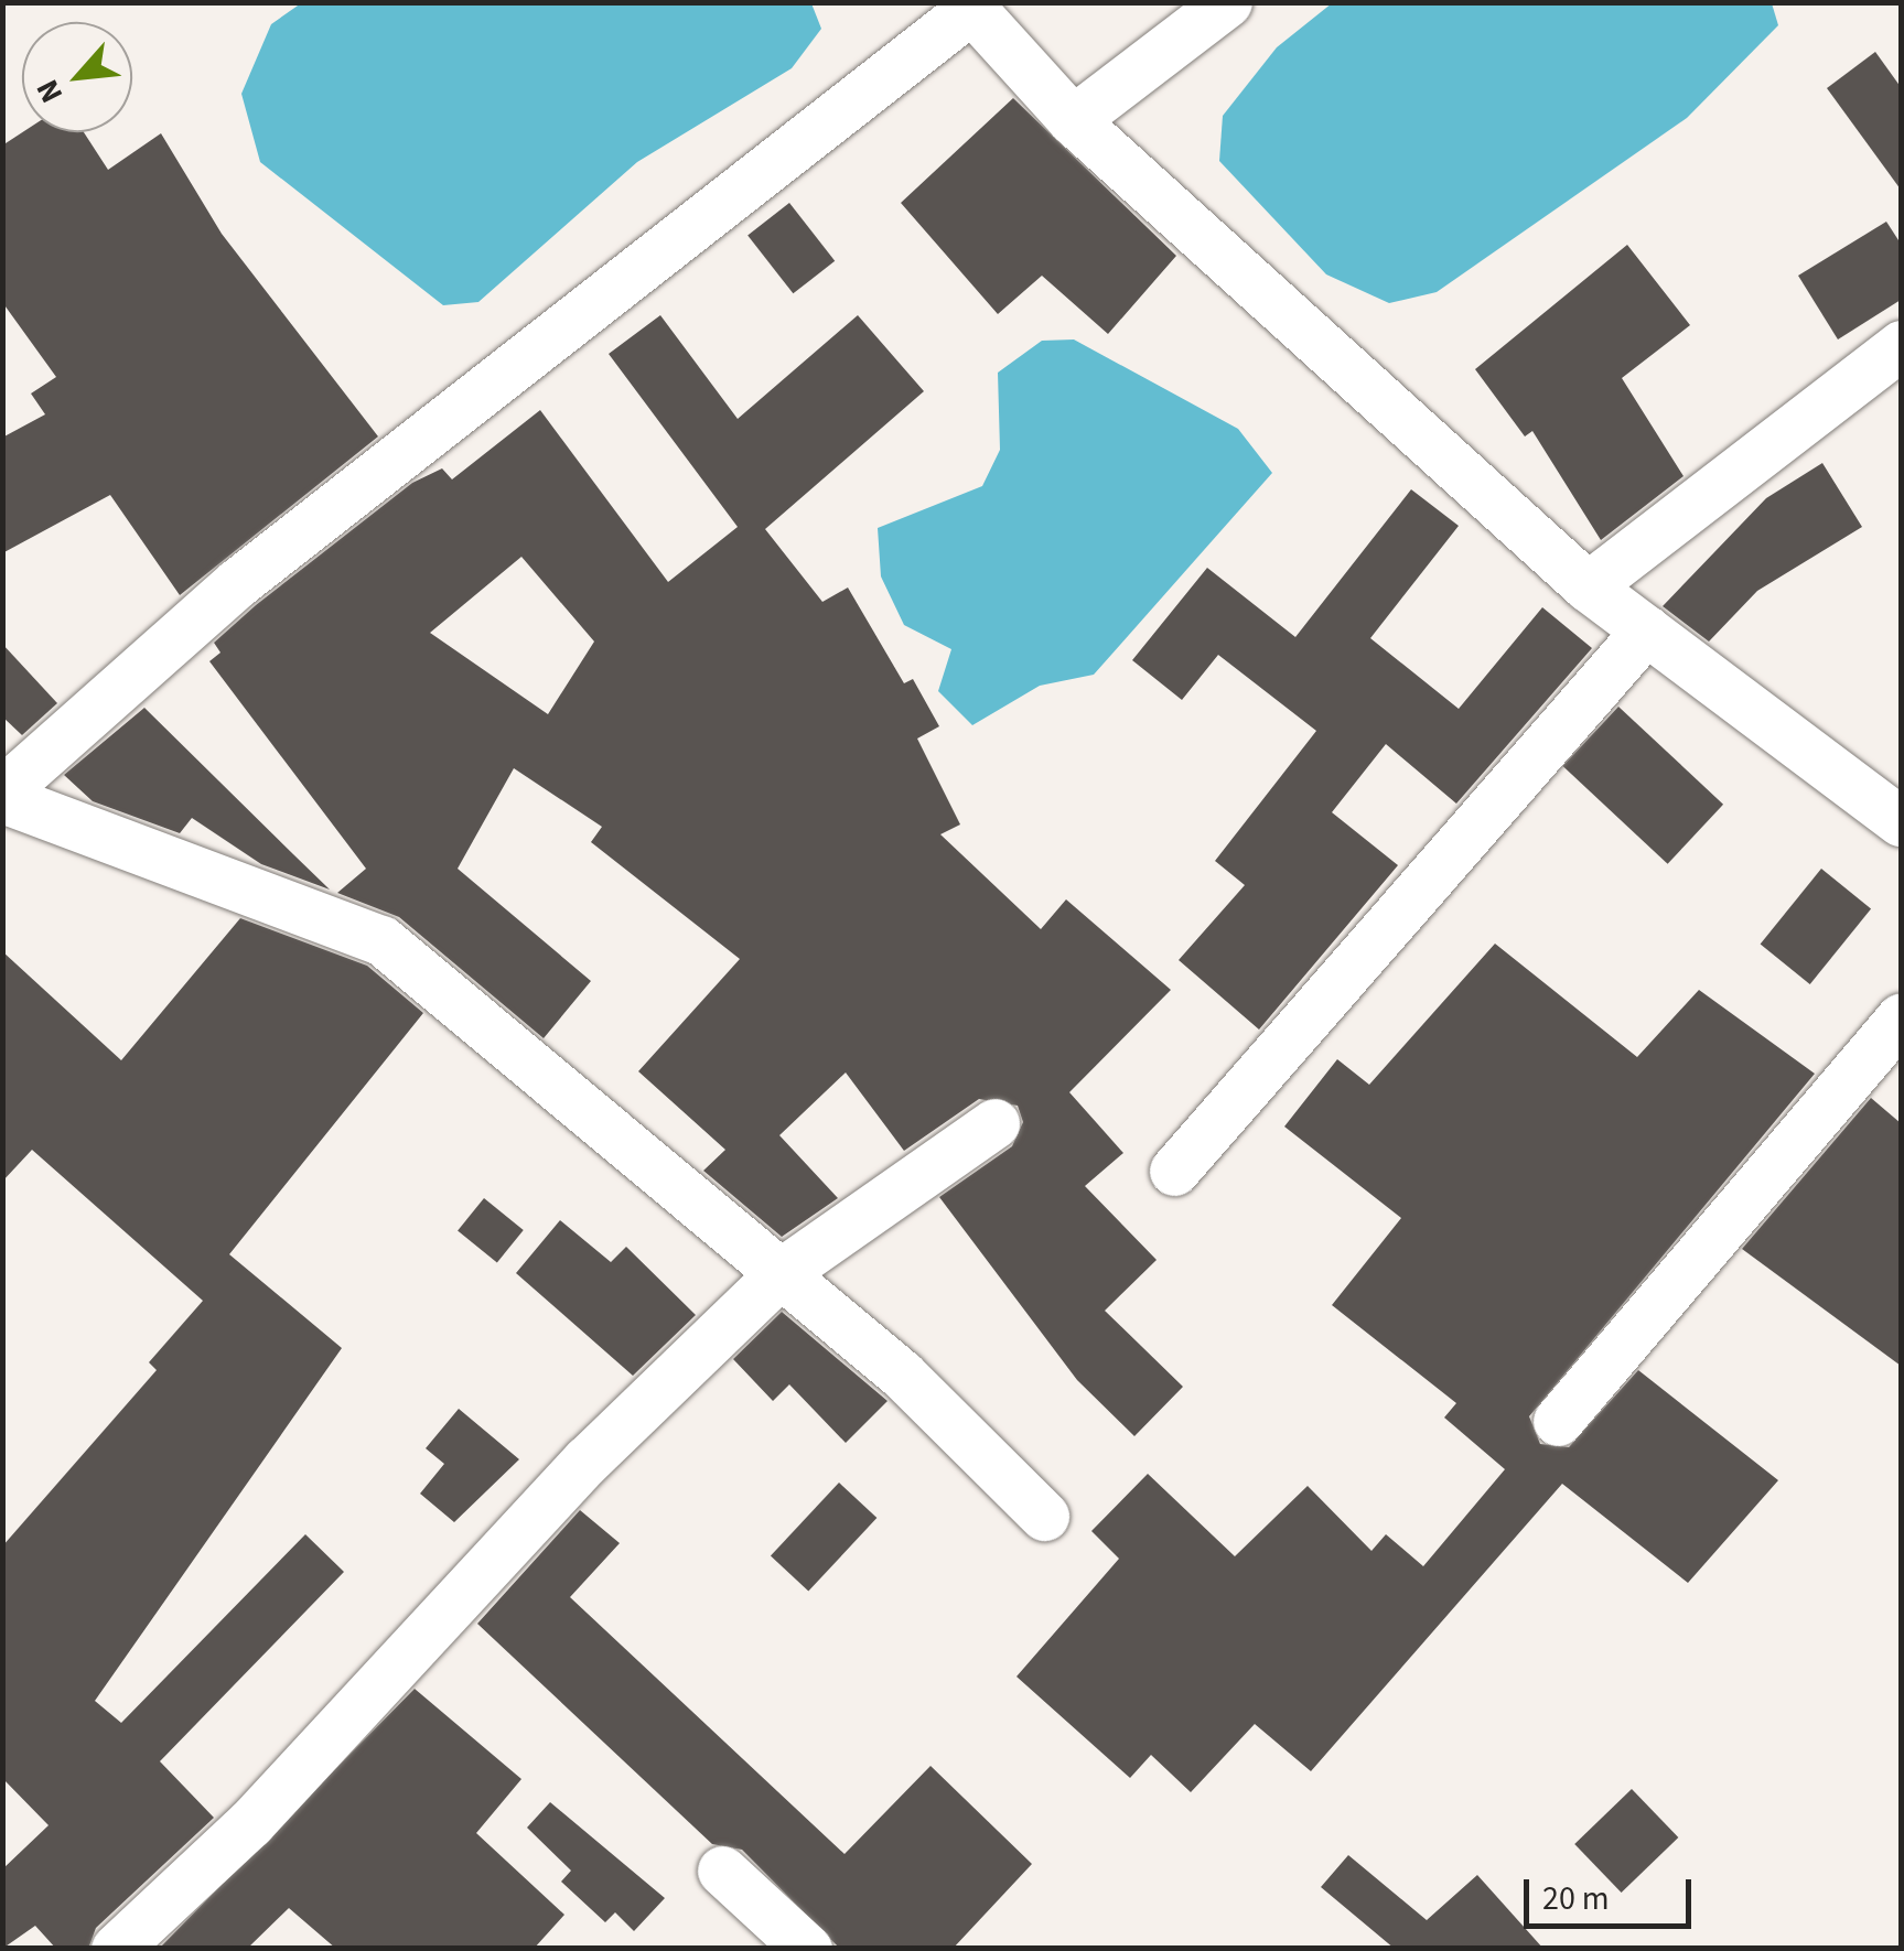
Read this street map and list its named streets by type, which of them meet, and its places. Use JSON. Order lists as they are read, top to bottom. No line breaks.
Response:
{"scale_bar":"20 m","north":"bottom left"}
